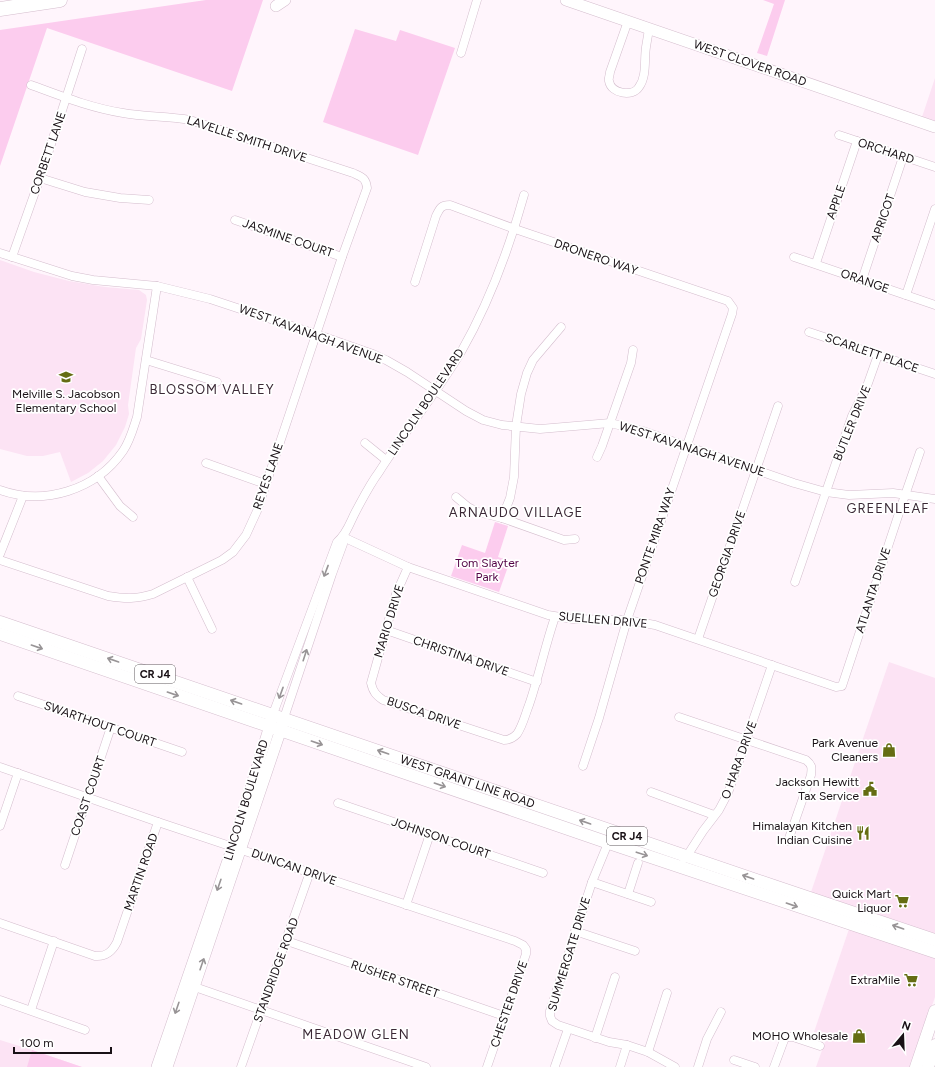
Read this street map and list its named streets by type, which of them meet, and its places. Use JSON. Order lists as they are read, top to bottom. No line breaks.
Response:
{"streets":{"main road":["CR J4","WEST GRANT LINE ROAD"],"street":["WEST CLOVER ROAD","LAVELLE SMITH DRIVE","ORCHARD","CORBETT LANE","APPLE","APRICOT","JASMINE COURT","DRONERO WAY","ORANGE","WEST KAVANAGH AVENUE","SCARLETT PLACE","LINCOLN BOULEVARD","BUTLER DRIVE","REYES LANE","PONTE MIRA WAY","GEORGIA DRIVE","ATLANTA DRIVE","SUELLEN DRIVE","MARIO DRIVE","CHRISTINA DRIVE","BUSCA DRIVE","SWARTHOUT COURT","O HARA DRIVE","COAST COURT","JOHNSON COURT","DUNCAN DRIVE","MARTIN ROAD","SUMMERGATE DRIVE","STANDRIDGE ROAD","RUSHER STREET","CHESTER DRIVE"]},"crossings":[["LAVELLE SMITH DRIVE","CORBETT LANE"],["LAVELLE SMITH DRIVE","REYES LANE"],["ORCHARD","APPLE"],["ORCHARD","APRICOT"],["CORBETT LANE","WEST KAVANAGH AVENUE"],["APPLE","ORANGE"],["APRICOT","ORANGE"],["JASMINE COURT","REYES LANE"],["DRONERO WAY","LINCOLN BOULEVARD"],["DRONERO WAY","PONTE MIRA WAY"],["WEST KAVANAGH AVENUE","LINCOLN BOULEVARD"],["WEST KAVANAGH AVENUE","BUTLER DRIVE"],["WEST KAVANAGH AVENUE","REYES LANE"],["WEST KAVANAGH AVENUE","PONTE MIRA WAY"],["WEST KAVANAGH AVENUE","GEORGIA DRIVE"],["WEST KAVANAGH AVENUE","ATLANTA DRIVE"],["SCARLETT PLACE","BUTLER DRIVE"],["LINCOLN BOULEVARD","SUELLEN DRIVE"],["LINCOLN BOULEVARD","WEST GRANT LINE ROAD"],["LINCOLN BOULEVARD","DUNCAN DRIVE"],["PONTE MIRA WAY","SUELLEN DRIVE"],["GEORGIA DRIVE","SUELLEN DRIVE"],["ATLANTA DRIVE","SUELLEN DRIVE"],["SUELLEN DRIVE","MARIO DRIVE"],["SUELLEN DRIVE","O HARA DRIVE"],["MARIO DRIVE","CHRISTINA DRIVE"],["MARIO DRIVE","BUSCA DRIVE"],["CHRISTINA DRIVE","BUSCA DRIVE"],["SWARTHOUT COURT","COAST COURT"],["O HARA DRIVE","WEST GRANT LINE ROAD"],["WEST GRANT LINE ROAD","SUMMERGATE DRIVE"],["COAST COURT","DUNCAN DRIVE"],["DUNCAN DRIVE","MARTIN ROAD"],["DUNCAN DRIVE","STANDRIDGE ROAD"],["DUNCAN DRIVE","CHESTER DRIVE"],["STANDRIDGE ROAD","RUSHER STREET"],["RUSHER STREET","CHESTER DRIVE"]],"districts":["BLOSSOM VALLEY","GREENLEAF","ARNAUDO VILLAGE","MEADOW GLEN"],"parks":["Tom Slayter Park"],"places":{"school or university":["Melville S. Jacobson Elementary School"],"shop":["Park Avenue Cleaners","MOHO Wholesale"],"public building":["Jackson Hewitt Tax Service"],"restaurant":["Himalayan Kitchen Indian Cuisine"],"supermarket":["Quick Mart Liquor","ExtraMile"]},"scale_bar":"100 m","north":"top"}
